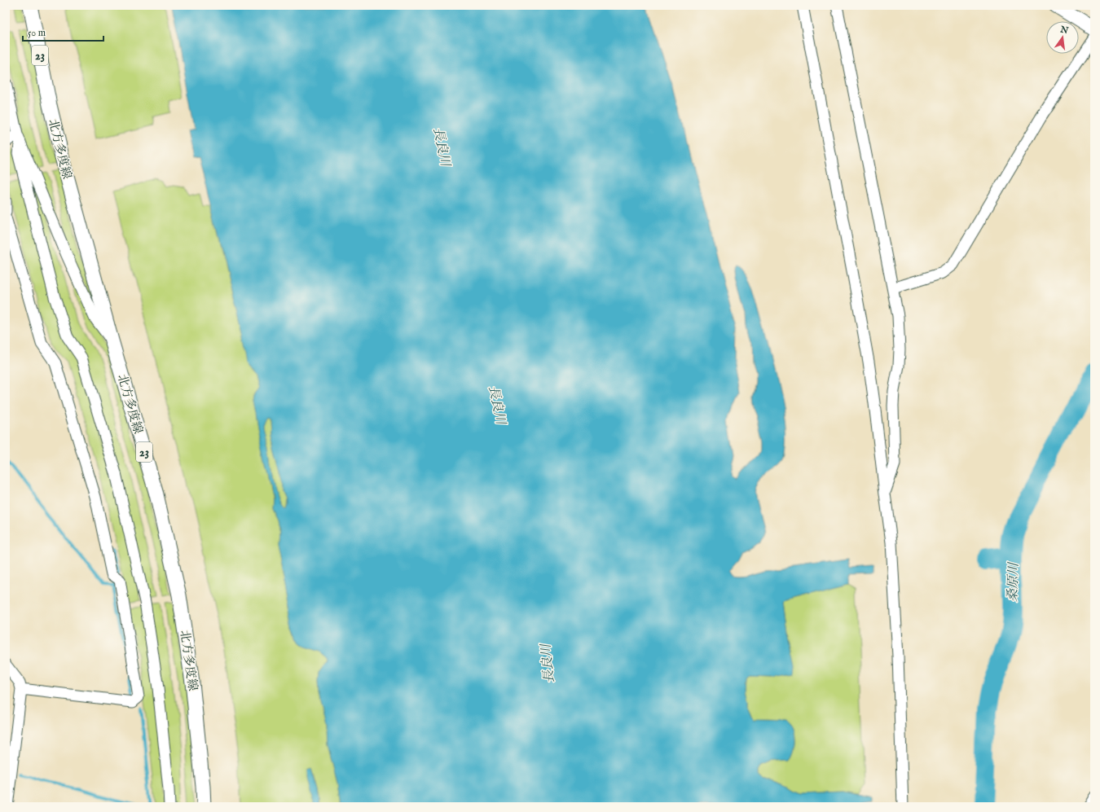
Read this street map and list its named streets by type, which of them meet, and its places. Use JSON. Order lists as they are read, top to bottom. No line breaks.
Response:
{"streets":{"main road":["23","北方多度線"]},"water":["長良川","桑原川"],"scale_bar":"50 m","north":"top"}
